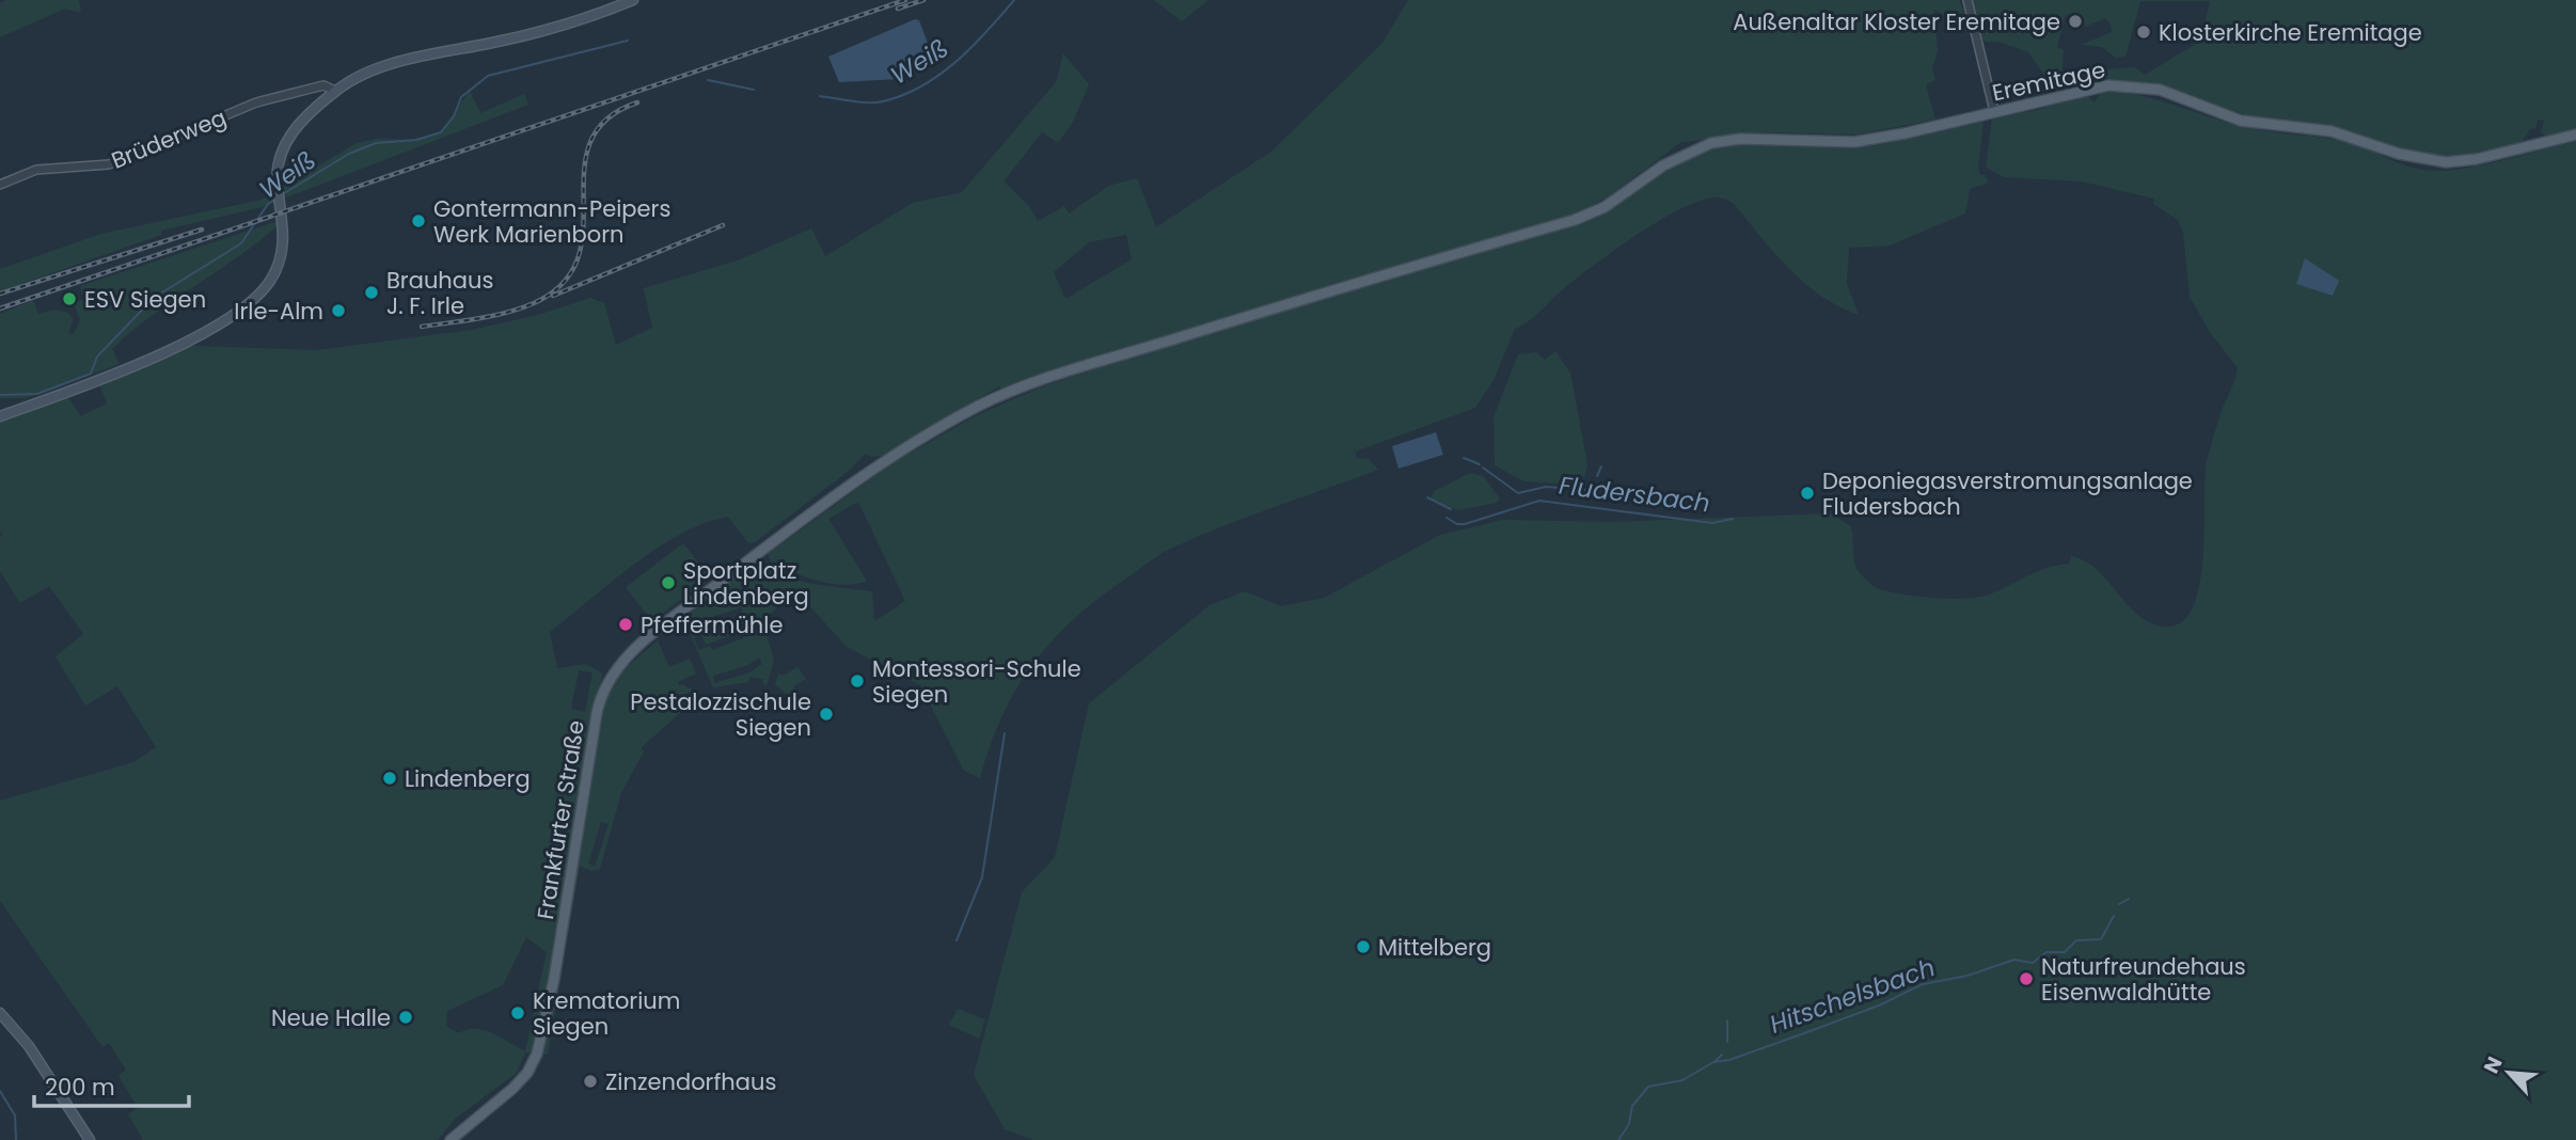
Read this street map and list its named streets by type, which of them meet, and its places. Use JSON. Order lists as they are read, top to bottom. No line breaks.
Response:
{"streets":{"main road":["Eremitage","Frankfurter Straße"],"street":["Brüderweg"]},"crossings":[["Eremitage","Frankfurter Straße"]],"water":["Weiß","Fludersbach","Hitschelsbach"],"places":["Außenaltar Kloster Eremitage","Klosterkirche Eremitage","Gontermann-Peipers Werk Marienborn","Brauhaus J. F. Irle","ESV Siegen","Irle-Alm","Deponiegasverstromungsanlage Fludersbach","Sportplatz Lindenberg","Pfeffermühle","Montessori-Schule Siegen","Pestalozzischule Siegen","Lindenberg","Mittelberg","Naturfreundehaus Eisenwaldhütte","Krematorium Siegen","Neue Halle","Zinzendorfhaus"],"scale_bar":"200 m","north":"top left"}
